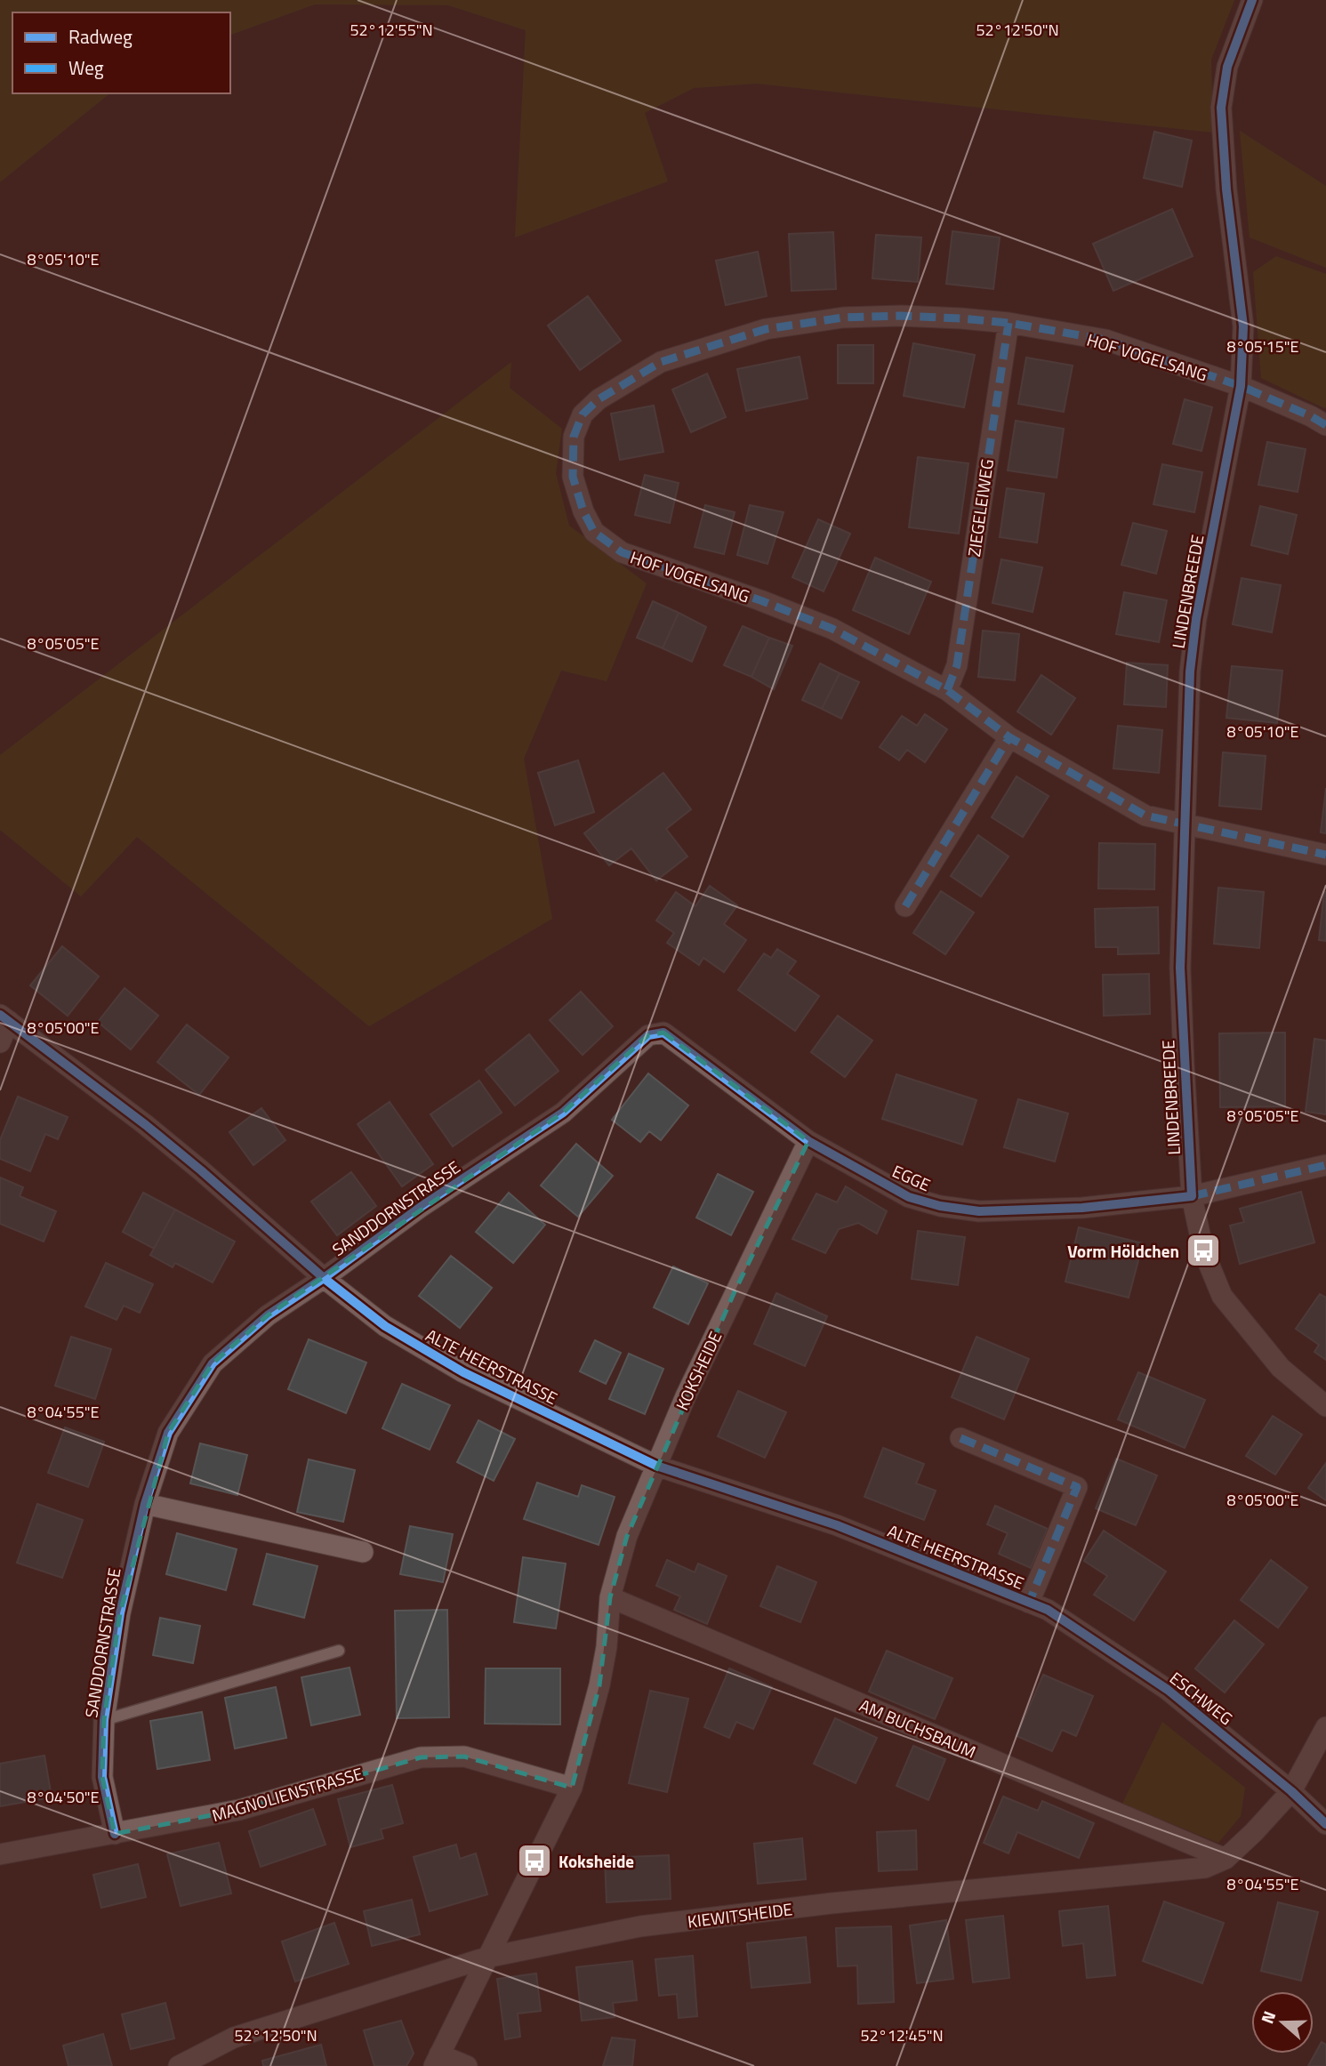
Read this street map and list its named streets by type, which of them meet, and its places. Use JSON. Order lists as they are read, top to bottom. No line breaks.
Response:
{"streets":{"street":["HOF VOGELSANG","ZIEGELEIWEG","LINDENBREEDE","EGGE","SANDDORNSTRASSE","ALTE HEERSTRASSE","KOKSHEIDE","ESCHWEG","AM BUCHSBAUM","MAGNOLIENSTRASSE","KIEWITSHEIDE"]},"crossings":[["HOF VOGELSANG","ZIEGELEIWEG"],["HOF VOGELSANG","LINDENBREEDE"],["LINDENBREEDE","EGGE"],["EGGE","SANDDORNSTRASSE"],["EGGE","KOKSHEIDE"],["SANDDORNSTRASSE","ALTE HEERSTRASSE"],["SANDDORNSTRASSE","MAGNOLIENSTRASSE"],["ALTE HEERSTRASSE","KOKSHEIDE"],["ALTE HEERSTRASSE","ESCHWEG"],["KOKSHEIDE","AM BUCHSBAUM"],["KOKSHEIDE","MAGNOLIENSTRASSE"],["KOKSHEIDE","KIEWITSHEIDE"],["ESCHWEG","KIEWITSHEIDE"],["AM BUCHSBAUM","KIEWITSHEIDE"]],"places":{"bus stop":["Vorm Höldchen","Koksheide"]},"legend":["Radweg","Weg"],"north":"left","coordinates":["52°12'55\"N","52°12'50\"N","8°05'10\"E","8°05'15\"E","8°05'05\"E","8°05'00\"E","8°04'55\"E","8°04'50\"E","52°12'45\"N"]}
